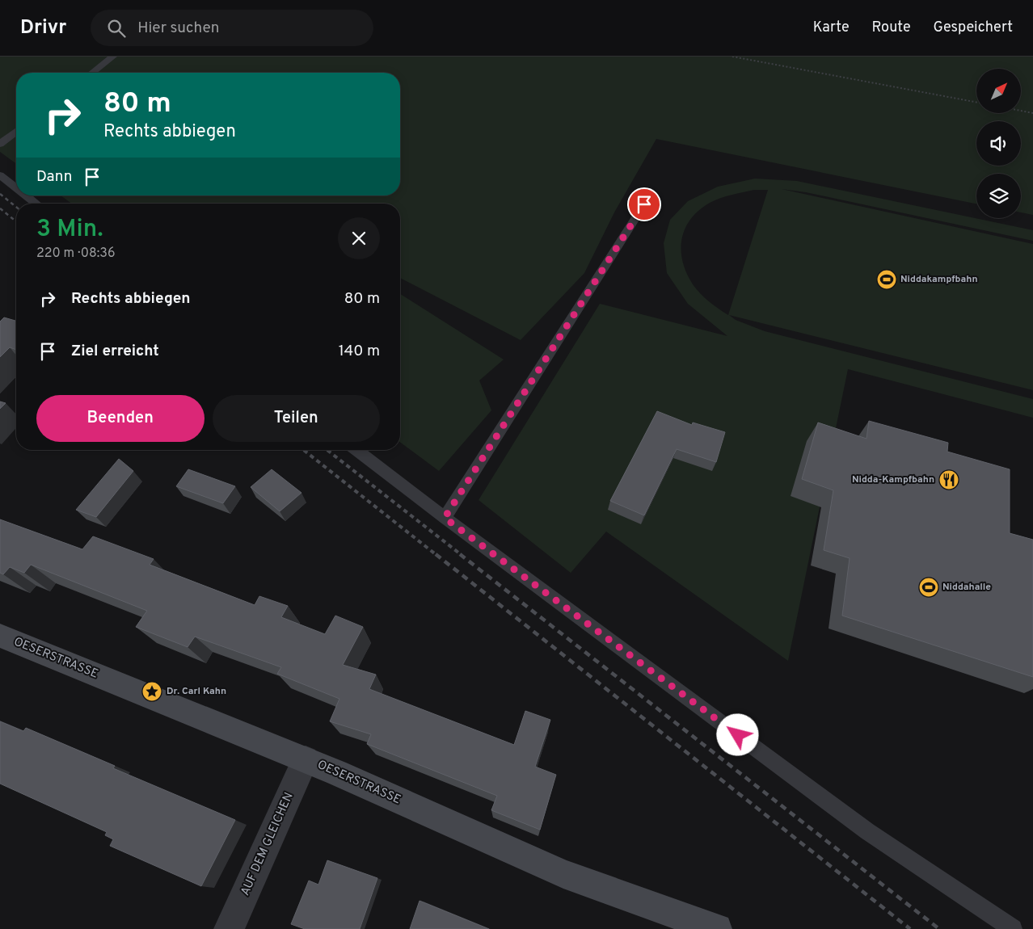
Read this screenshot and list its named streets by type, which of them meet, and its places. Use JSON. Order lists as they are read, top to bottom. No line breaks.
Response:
{"streets":{"street":["OESERSTRASSE","AUF DEM GLEICHEN"]},"crossings":[["OESERSTRASSE","AUF DEM GLEICHEN"]],"places":{"sports":["Niddakampfbahn","Niddahalle"],"restaurant":["Nidda-Kampfbahn"],"place":["Dr. Carl Kahn"]},"north":"top right","page":{"header":"Drivr","search":"Hier suchen","nav":["Karte","Route","Gespeichert"],"turn":["80 m","Rechts abbiegen"],"then":"Dann","heading":["3 Min.","220 m · 08:36"],"list":[{"name":"Rechts abbiegen","value":"80 m"},{"name":"Ziel erreicht","value":"140 m"}],"buttons":["Beenden","Teilen"]}}
